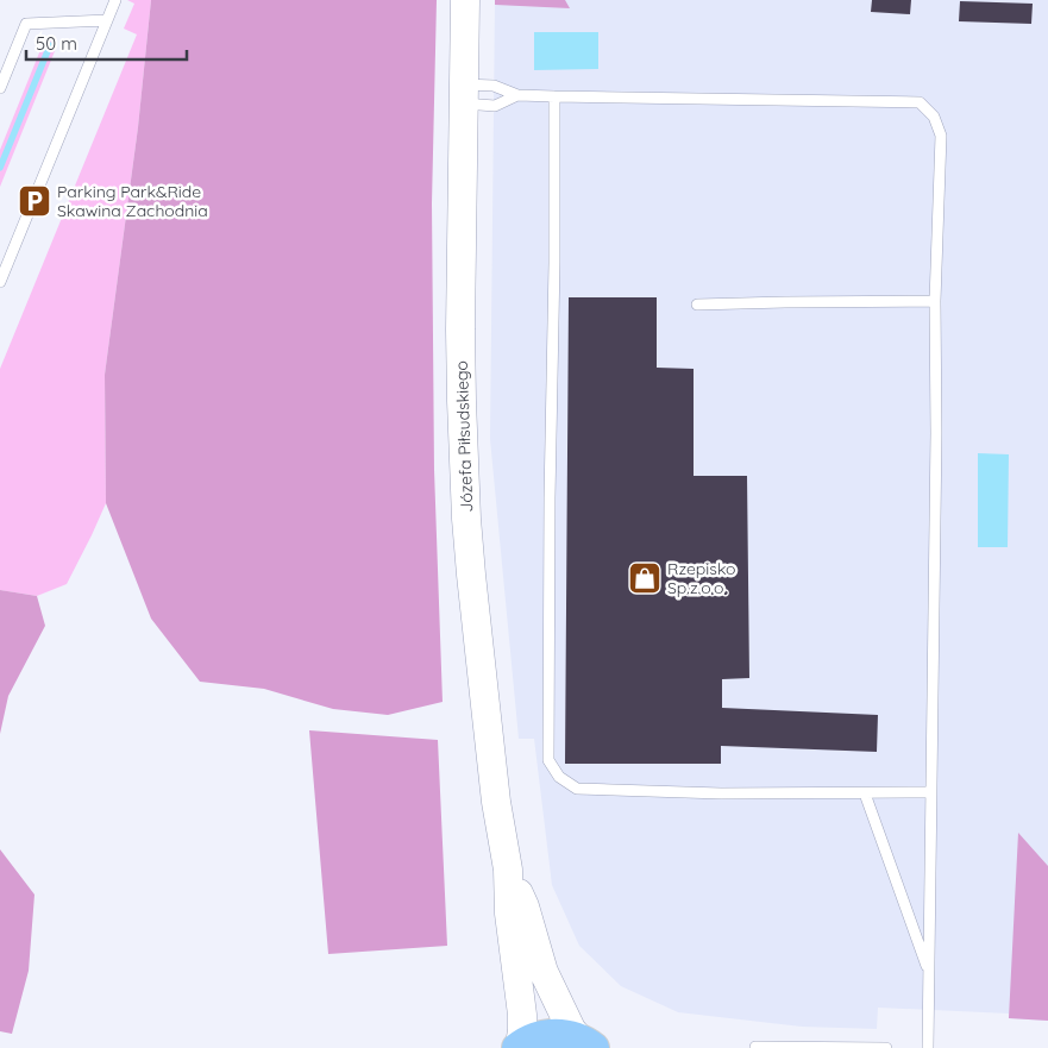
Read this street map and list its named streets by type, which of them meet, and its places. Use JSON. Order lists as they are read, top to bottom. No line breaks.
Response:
{"streets":{"main road":["Józefa Piłsudskiego"]},"places":{"parking":["Parking Park&Ride Skawina Zachodnia"],"shop":["Rzepisko Sp.z.o.o."]},"scale_bar":"50 m"}
